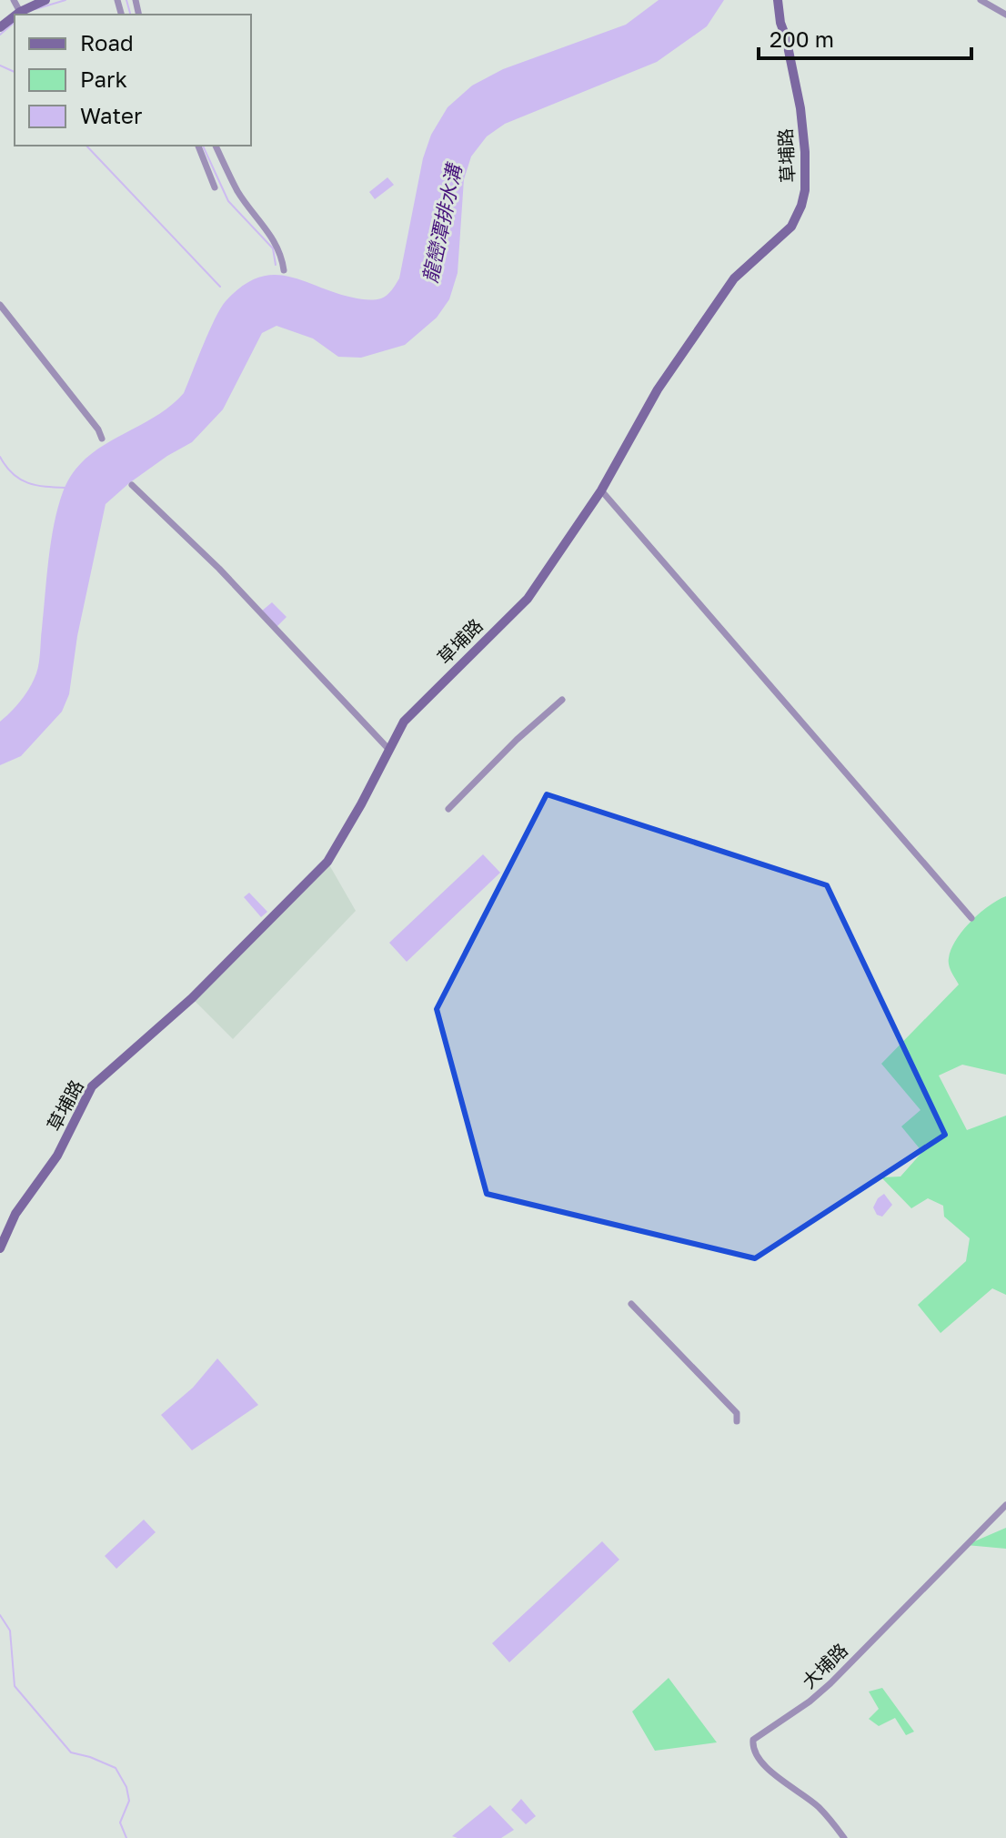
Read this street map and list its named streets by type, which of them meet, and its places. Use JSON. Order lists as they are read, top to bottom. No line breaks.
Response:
{"streets":{"street":["草埔路","大埔路"]},"water":["龍巒潭排水溝"],"legend":["Road","Park","Water"],"scale_bar":"200 m"}
